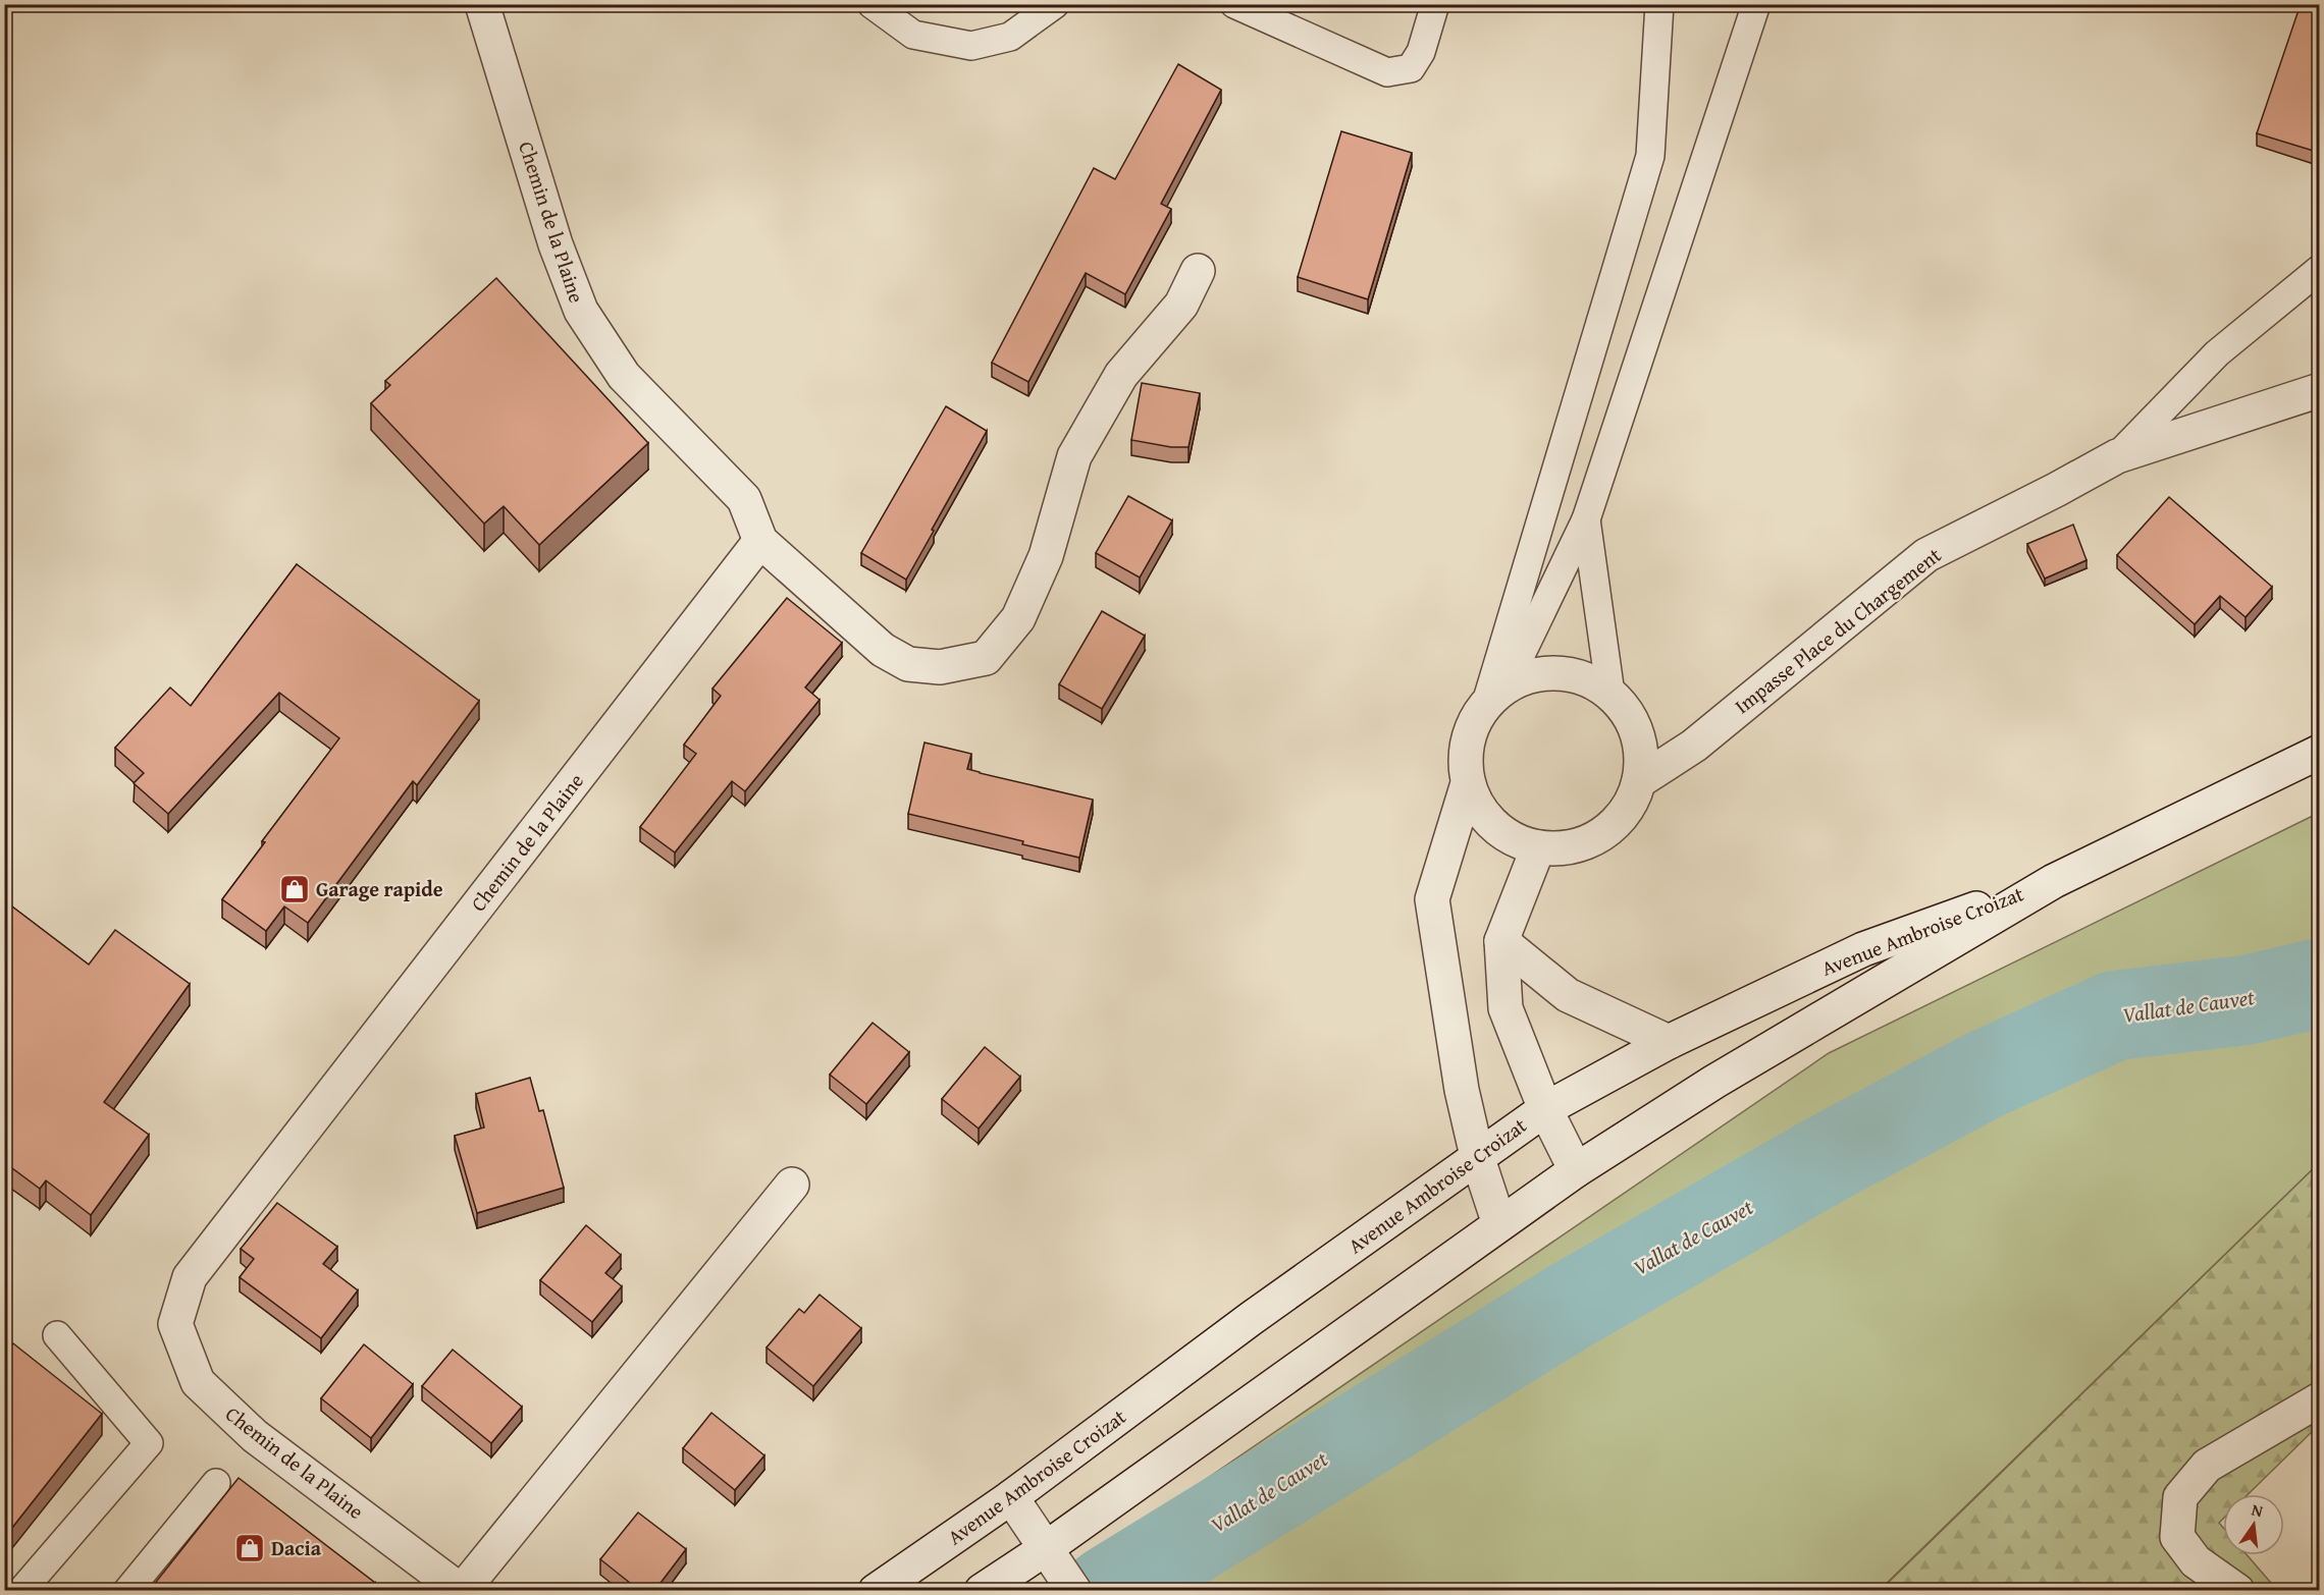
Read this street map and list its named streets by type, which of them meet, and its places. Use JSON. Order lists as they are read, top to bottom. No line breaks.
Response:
{"streets":{"street":["Chemin de la Plaine","Impasse Place du Chargement","Avenue Ambroise Croizat"]},"water":["Vallat de Cauvet"],"places":{"shop":["Garage rapide","Dacia"]},"north":"top"}
